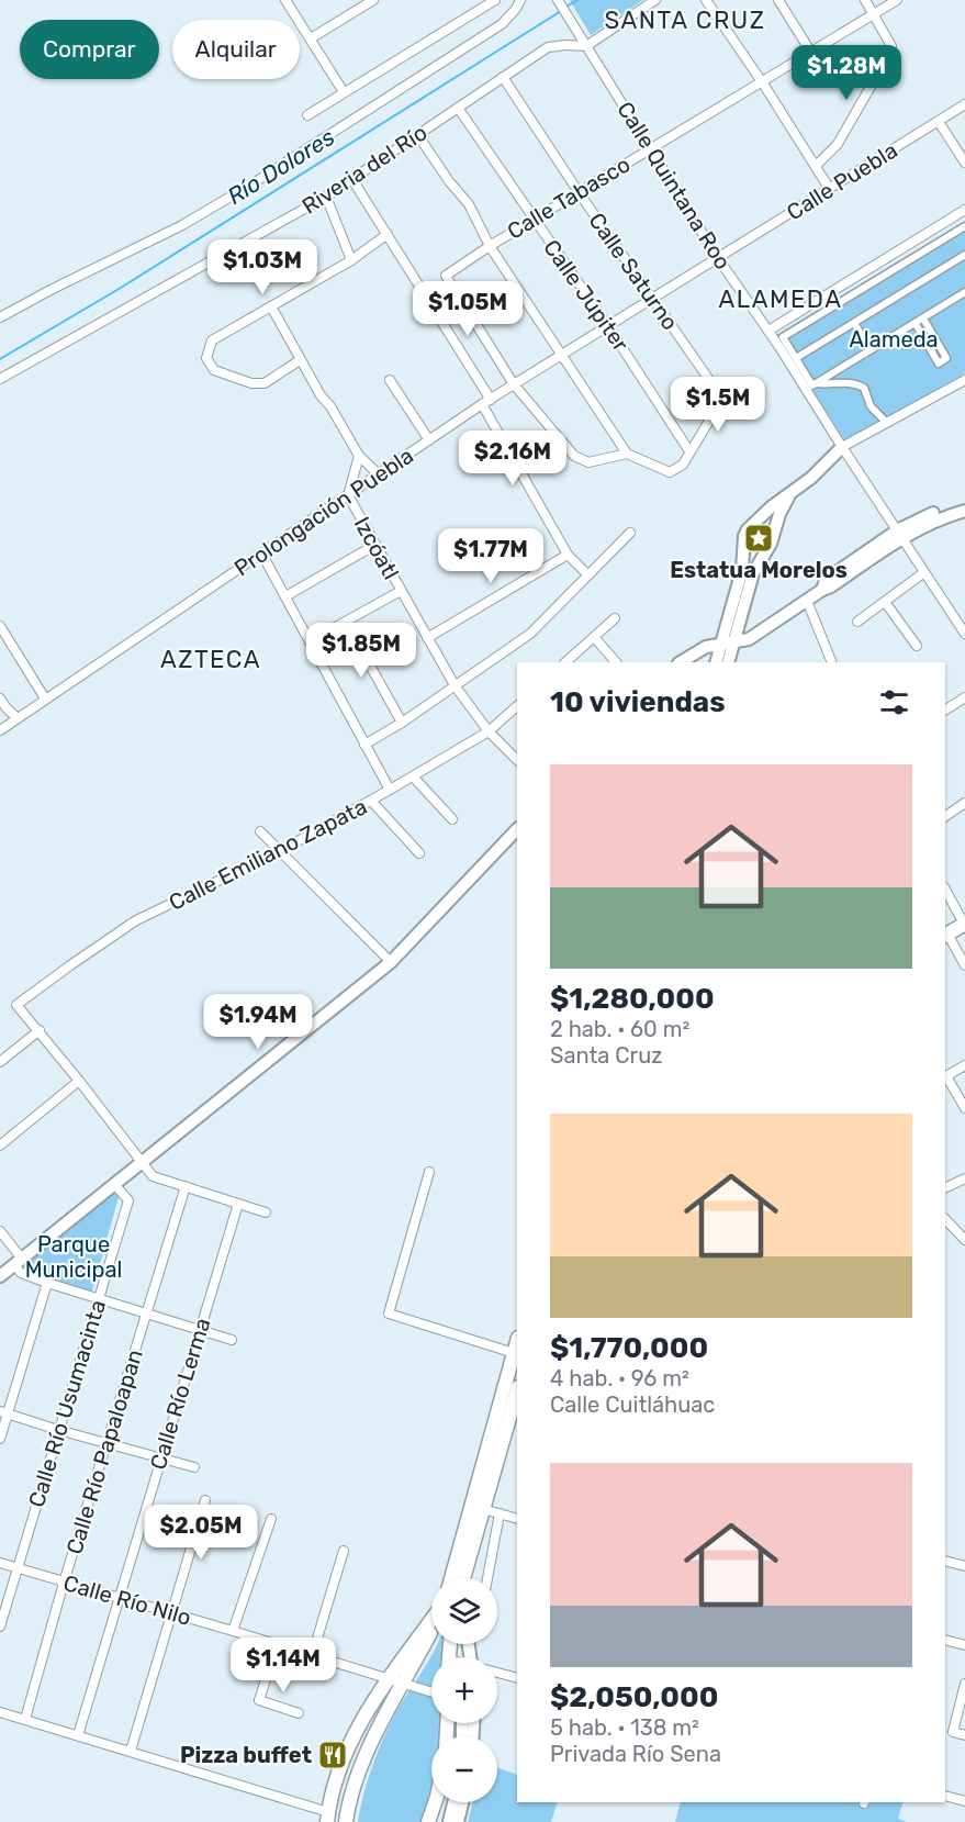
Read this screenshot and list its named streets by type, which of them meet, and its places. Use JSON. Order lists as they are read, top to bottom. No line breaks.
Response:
{"streets":{"street":["Riveria del Río","Calle Puebla","Calle Quintana Roo","Calle Tabasco","Calle Saturno","Calle Júpiter","Prolongación Puebla","Izcóatl","Calle Emiliano Zapata","Calle Río Lerma","Calle Río Usumacinta","Calle Río Papaloapan","Calle Río Nilo"]},"crossings":[["Riveria del Río","Calle Quintana Roo"],["Riveria del Río","Calle Saturno"],["Riveria del Río","Calle Júpiter"],["Calle Puebla","Calle Quintana Roo"],["Calle Puebla","Prolongación Puebla"],["Calle Quintana Roo","Calle Tabasco"],["Calle Quintana Roo","Prolongación Puebla"],["Calle Tabasco","Calle Saturno"],["Calle Tabasco","Calle Júpiter"],["Calle Tabasco","Prolongación Puebla"],["Calle Saturno","Calle Júpiter"],["Calle Saturno","Prolongación Puebla"],["Calle Júpiter","Prolongación Puebla"],["Prolongación Puebla","Izcóatl"],["Izcóatl","Calle Emiliano Zapata"],["Calle Río Lerma","Calle Río Nilo"],["Calle Río Usumacinta","Calle Río Nilo"],["Calle Río Papaloapan","Calle Río Nilo"]],"districts":["SANTA CRUZ","ALAMEDA","AZTECA"],"water":["Río Dolores"],"parks":["Alameda","Parque Municipal"],"places":{"place":["Estatua Morelos"],"restaurant":["Pizza buffet"]},"page":{"chip":["Comprar","Alquilar"],"price":["$1.28M","$1.03M","$1.05M","$1.5M","$2.16M","$1.77M","$1.85M","$1.94M","$2.05M","$1.14M"],"heading":"10 viviendas","list":[{"name":"$1,280,000","note":"2 hab. · 60 m² · Santa Cruz"},{"name":"$1,770,000","note":"4 hab. · 96 m² · Calle Cuitláhuac"},{"name":"$2,050,000","note":"5 hab. · 138 m² · Privada Río Sena"}],"map_buttons":["+","−"]}}
